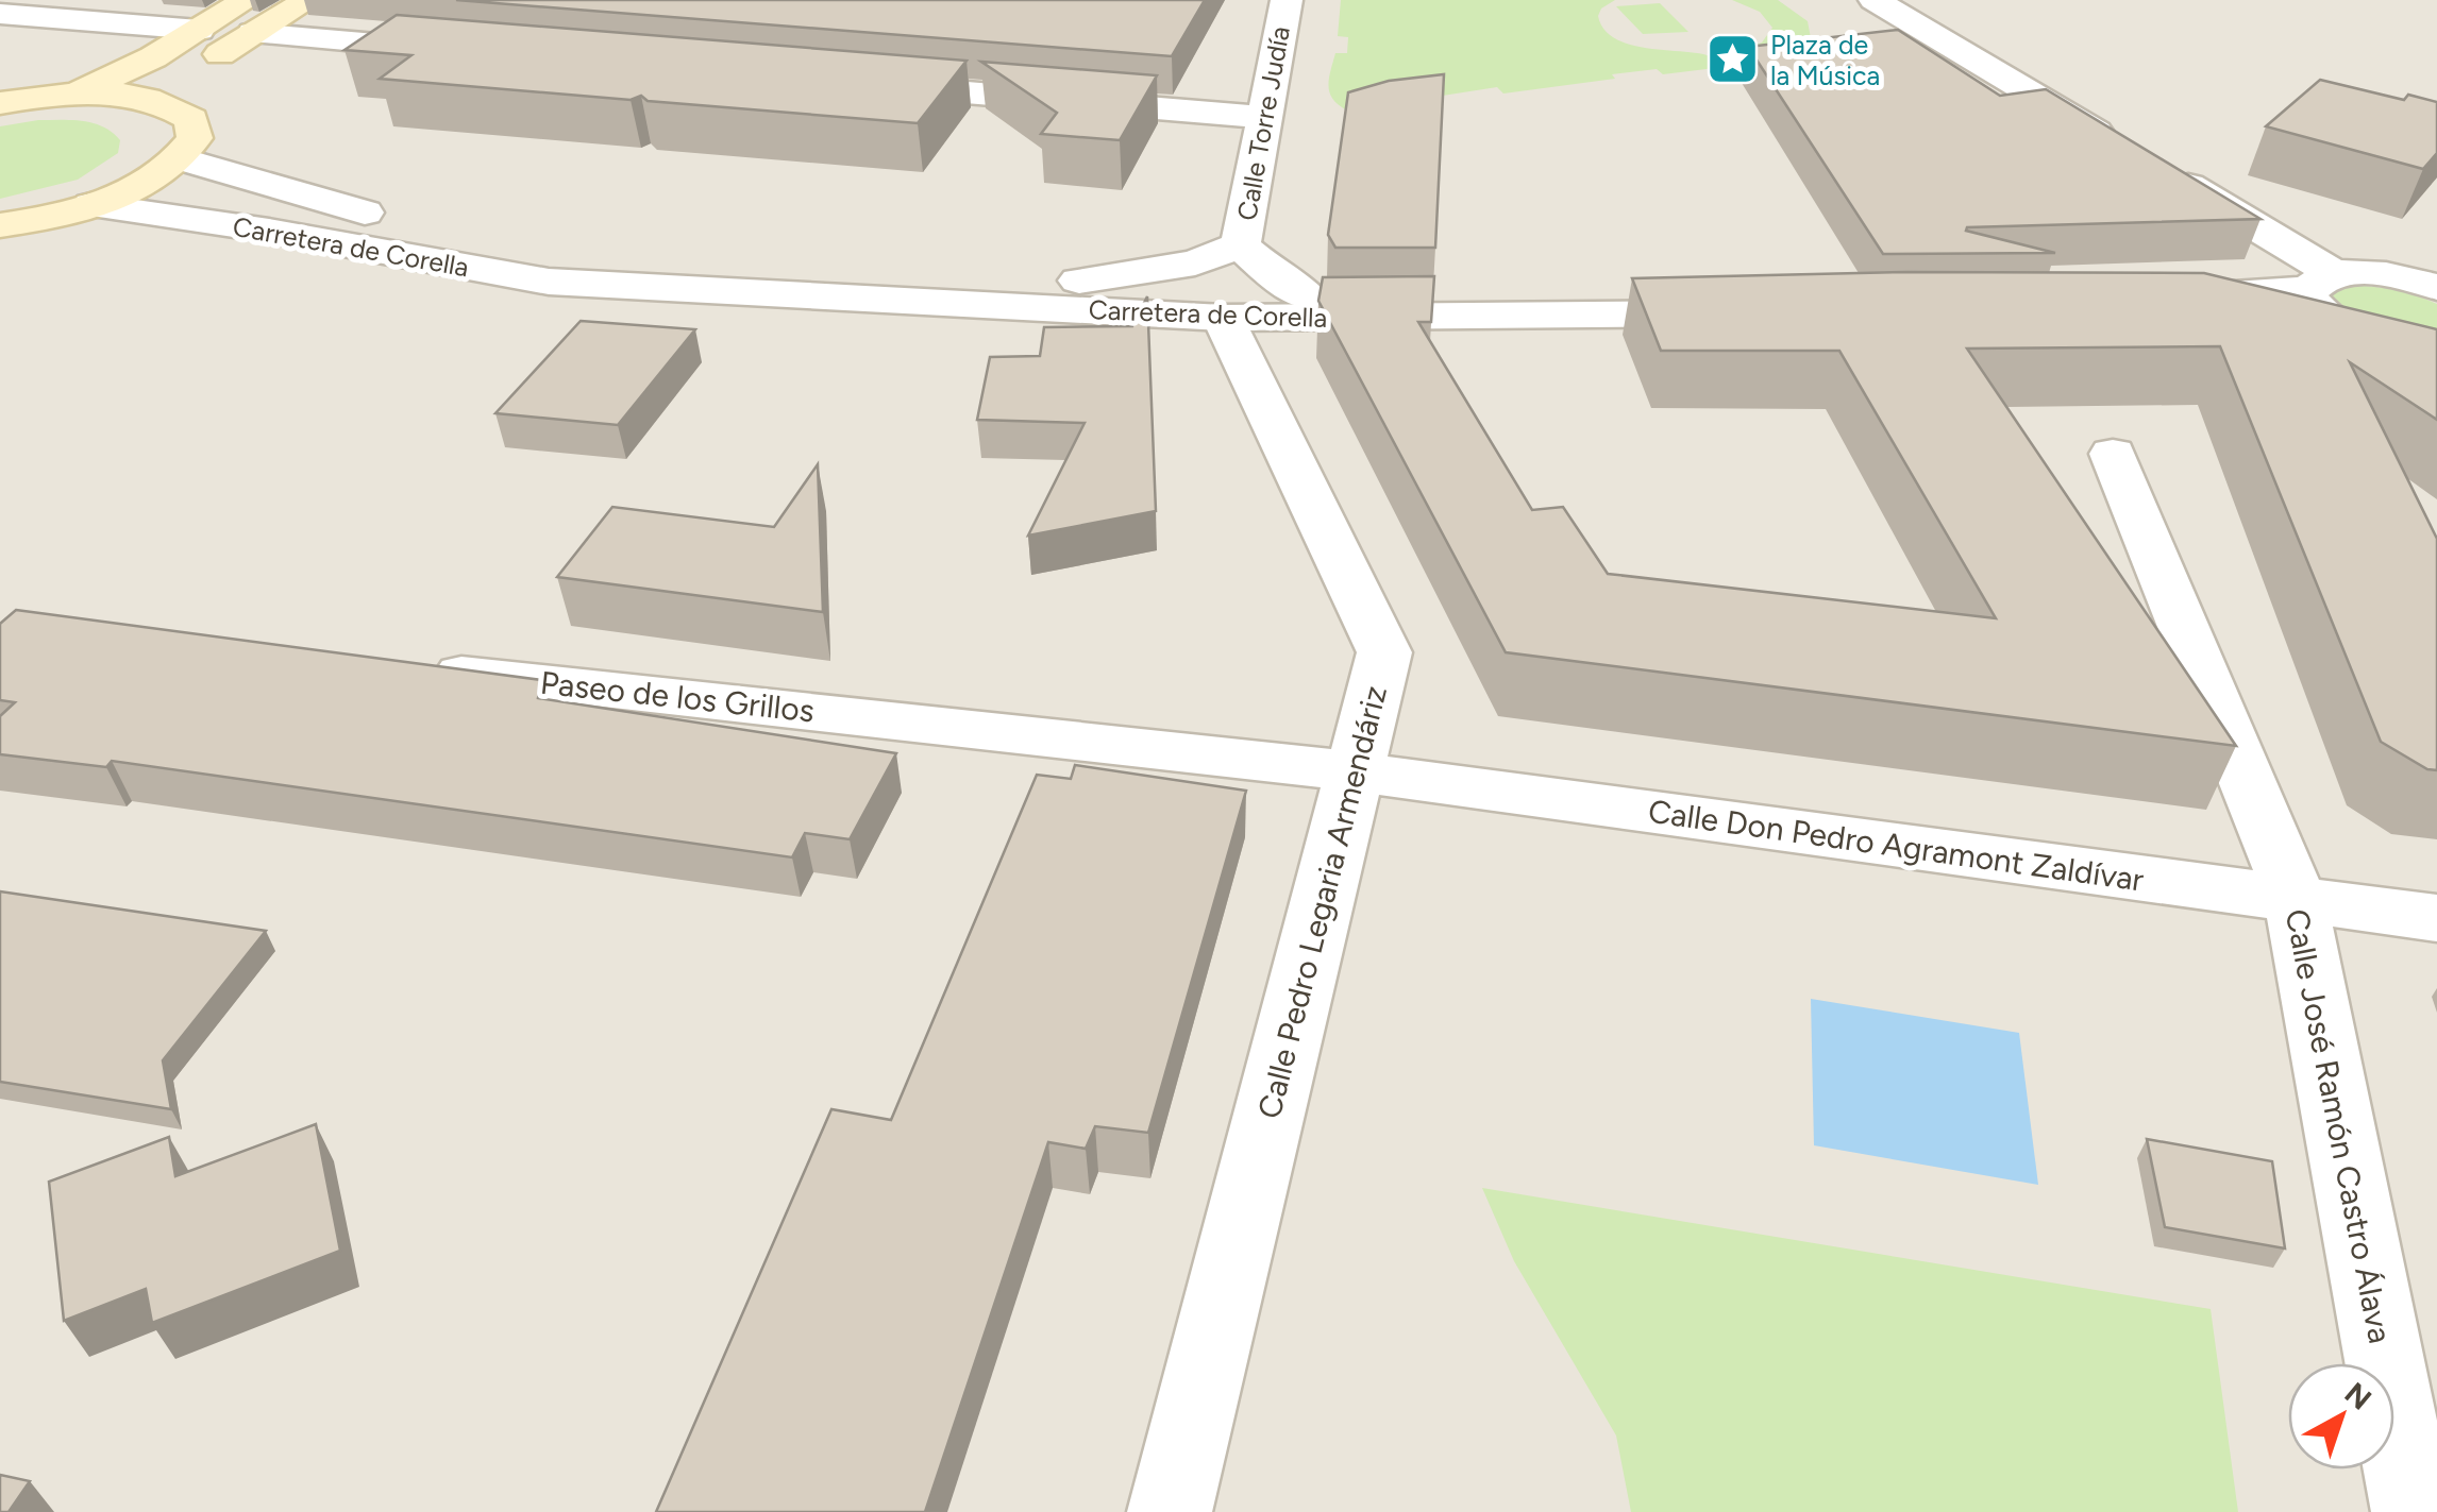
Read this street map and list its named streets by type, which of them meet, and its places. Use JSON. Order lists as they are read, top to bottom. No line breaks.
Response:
{"streets":{"street":["Calle Torre Judía","Carretera de Corella","Paseo de los Grillos","Calle Don Pedro Agramont Zaldívar","Calle Pedro Legaria Armendáriz","Calle José Ramón Castro Álava"]},"crossings":[["Calle Torre Judía","Carretera de Corella"],["Carretera de Corella","Calle Pedro Legaria Armendáriz"],["Paseo de los Grillos","Calle Don Pedro Agramont Zaldívar"],["Paseo de los Grillos","Calle Pedro Legaria Armendáriz"],["Calle Don Pedro Agramont Zaldívar","Calle Pedro Legaria Armendáriz"],["Calle Don Pedro Agramont Zaldívar","Calle José Ramón Castro Álava"]],"places":{"place":["Plaza de la Música"]},"north":"top right"}
